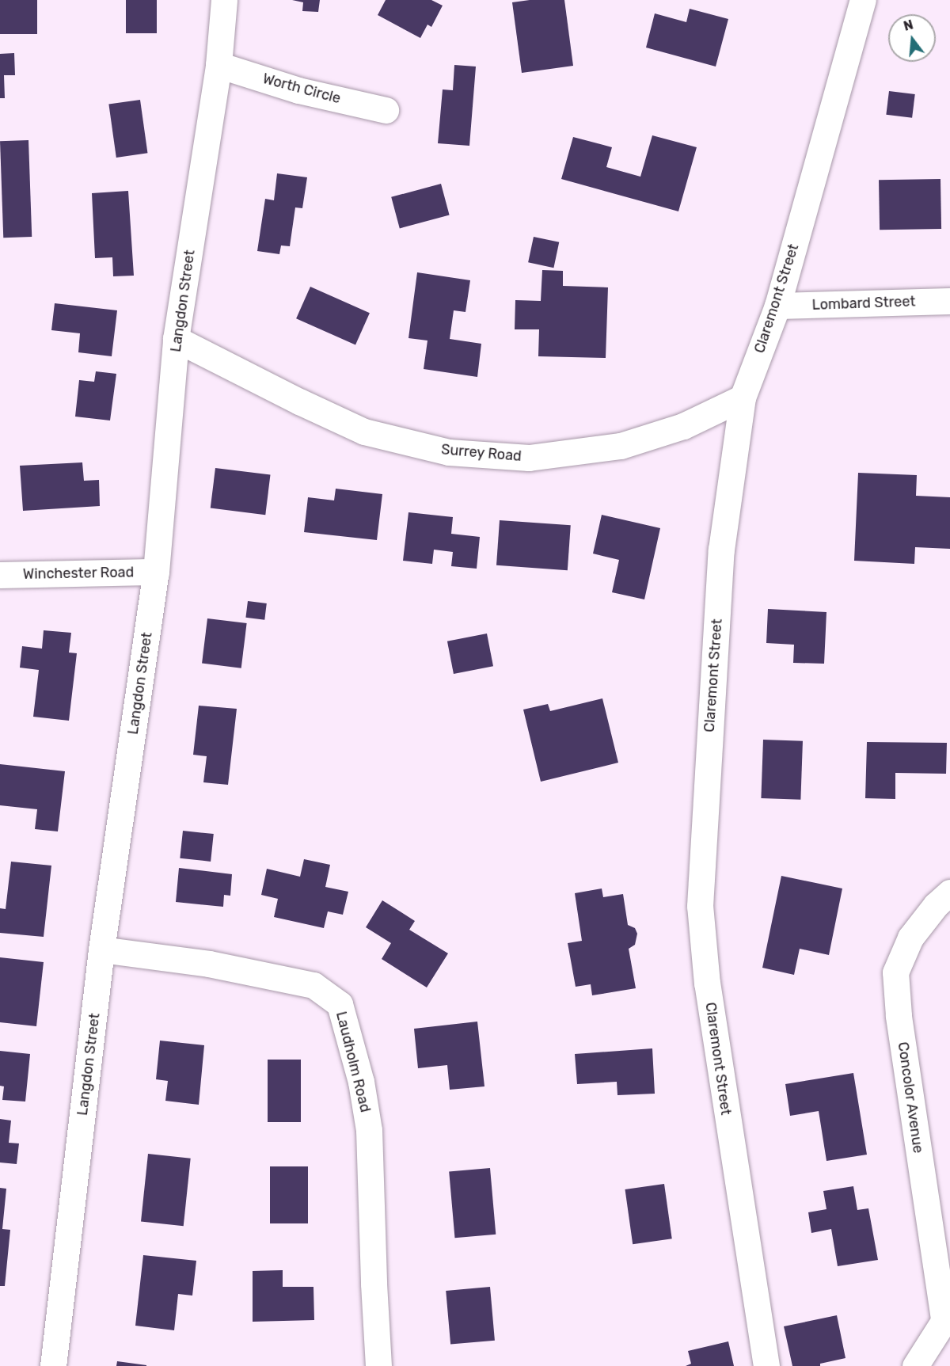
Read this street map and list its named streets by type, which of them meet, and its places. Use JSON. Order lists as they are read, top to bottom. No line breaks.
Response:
{"streets":{"street":["Worth Circle","Claremont Street","Langdon Street","Lombard Street","Surrey Road","Winchester Road","Laudholm Road","Concolor Avenue"]},"crossings":[["Worth Circle","Langdon Street"],["Claremont Street","Lombard Street"],["Claremont Street","Surrey Road"],["Langdon Street","Surrey Road"],["Langdon Street","Winchester Road"],["Langdon Street","Laudholm Road"]],"north":"top"}
